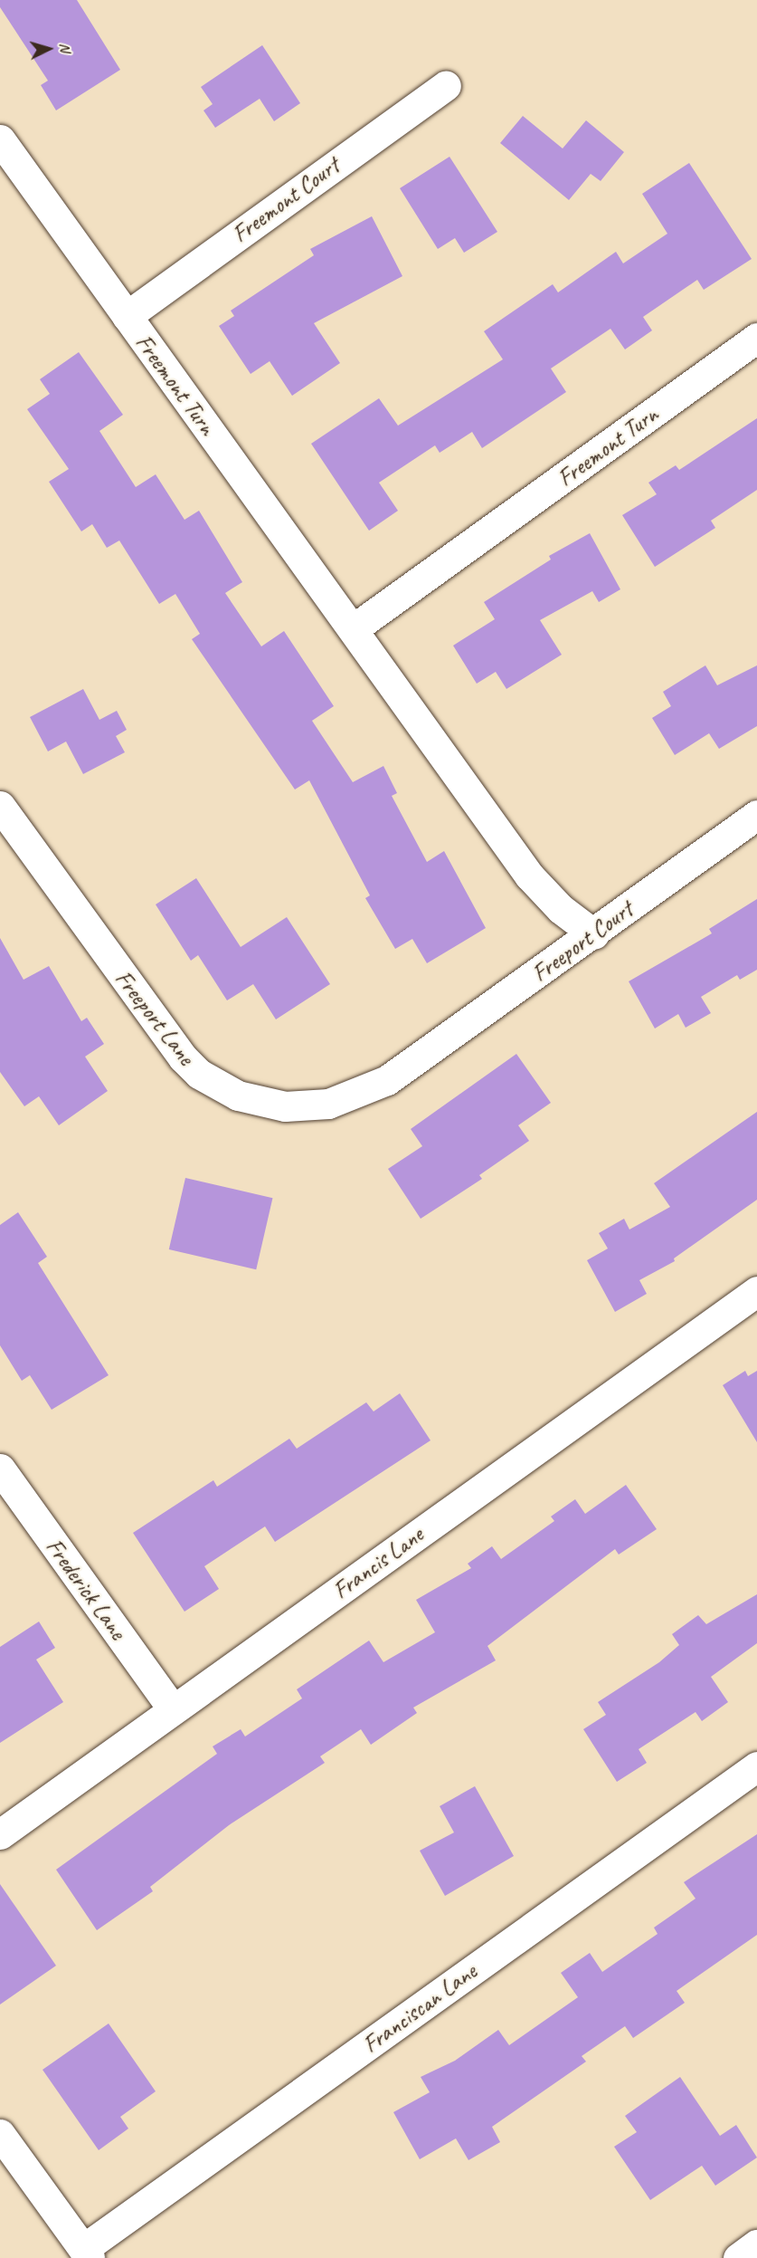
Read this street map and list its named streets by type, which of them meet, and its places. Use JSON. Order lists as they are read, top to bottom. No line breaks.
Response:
{"streets":{"street":["Freemont Court","Freemont Turn","Freeport Court","Freeport Lane","Francis Lane","Frederick Lane","Franciscan Lane"]},"crossings":[["Freemont Court","Freemont Turn"],["Freemont Turn","Freeport Court"],["Freeport Court","Freeport Lane"],["Francis Lane","Frederick Lane"]],"north":"right"}
